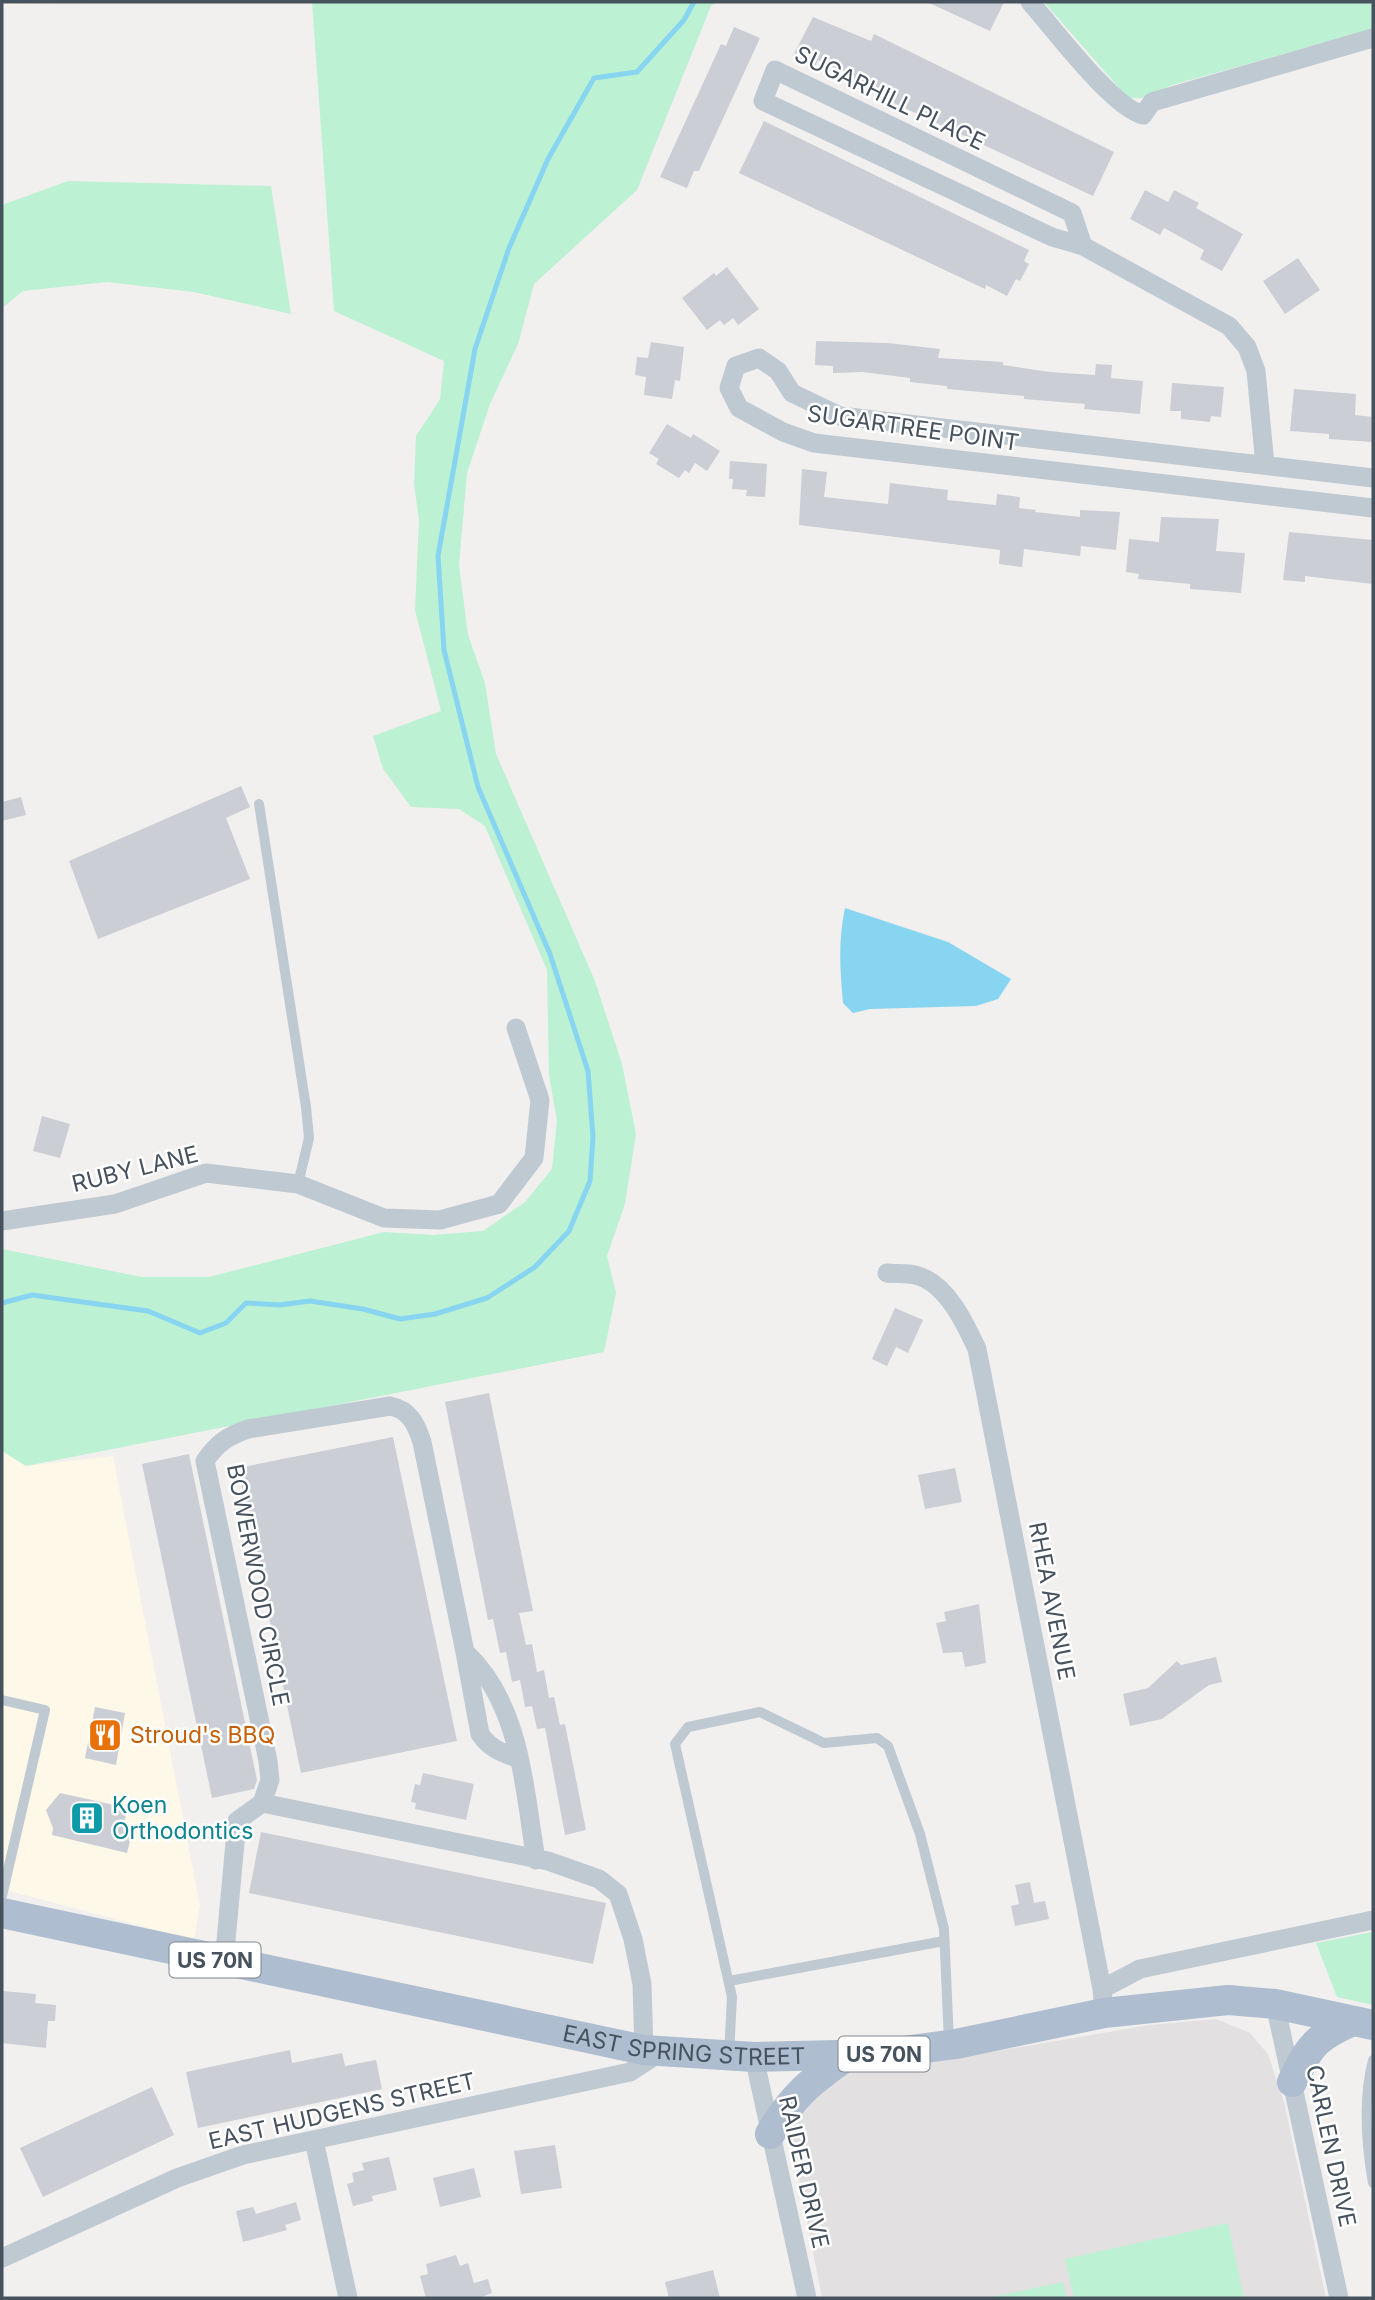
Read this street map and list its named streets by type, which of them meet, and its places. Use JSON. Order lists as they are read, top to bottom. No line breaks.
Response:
{"streets":{"main road":["US 70N","EAST SPRING STREET"],"street":["SUGARHILL PLACE","SUGARTREE POINT","RUBY LANE","BOWERWOOD CIRCLE","RHEA AVENUE","EAST HUDGENS STREET","CARLEN DRIVE","RAIDER DRIVE"]},"crossings":[["SUGARHILL PLACE","SUGARTREE POINT"],["RHEA AVENUE","EAST SPRING STREET"],["EAST SPRING STREET","EAST HUDGENS STREET"],["EAST SPRING STREET","CARLEN DRIVE"],["EAST SPRING STREET","RAIDER DRIVE"]],"places":{"restaurant":["Stroud's BBQ"],"building":["Koen Orthodontics"]}}
